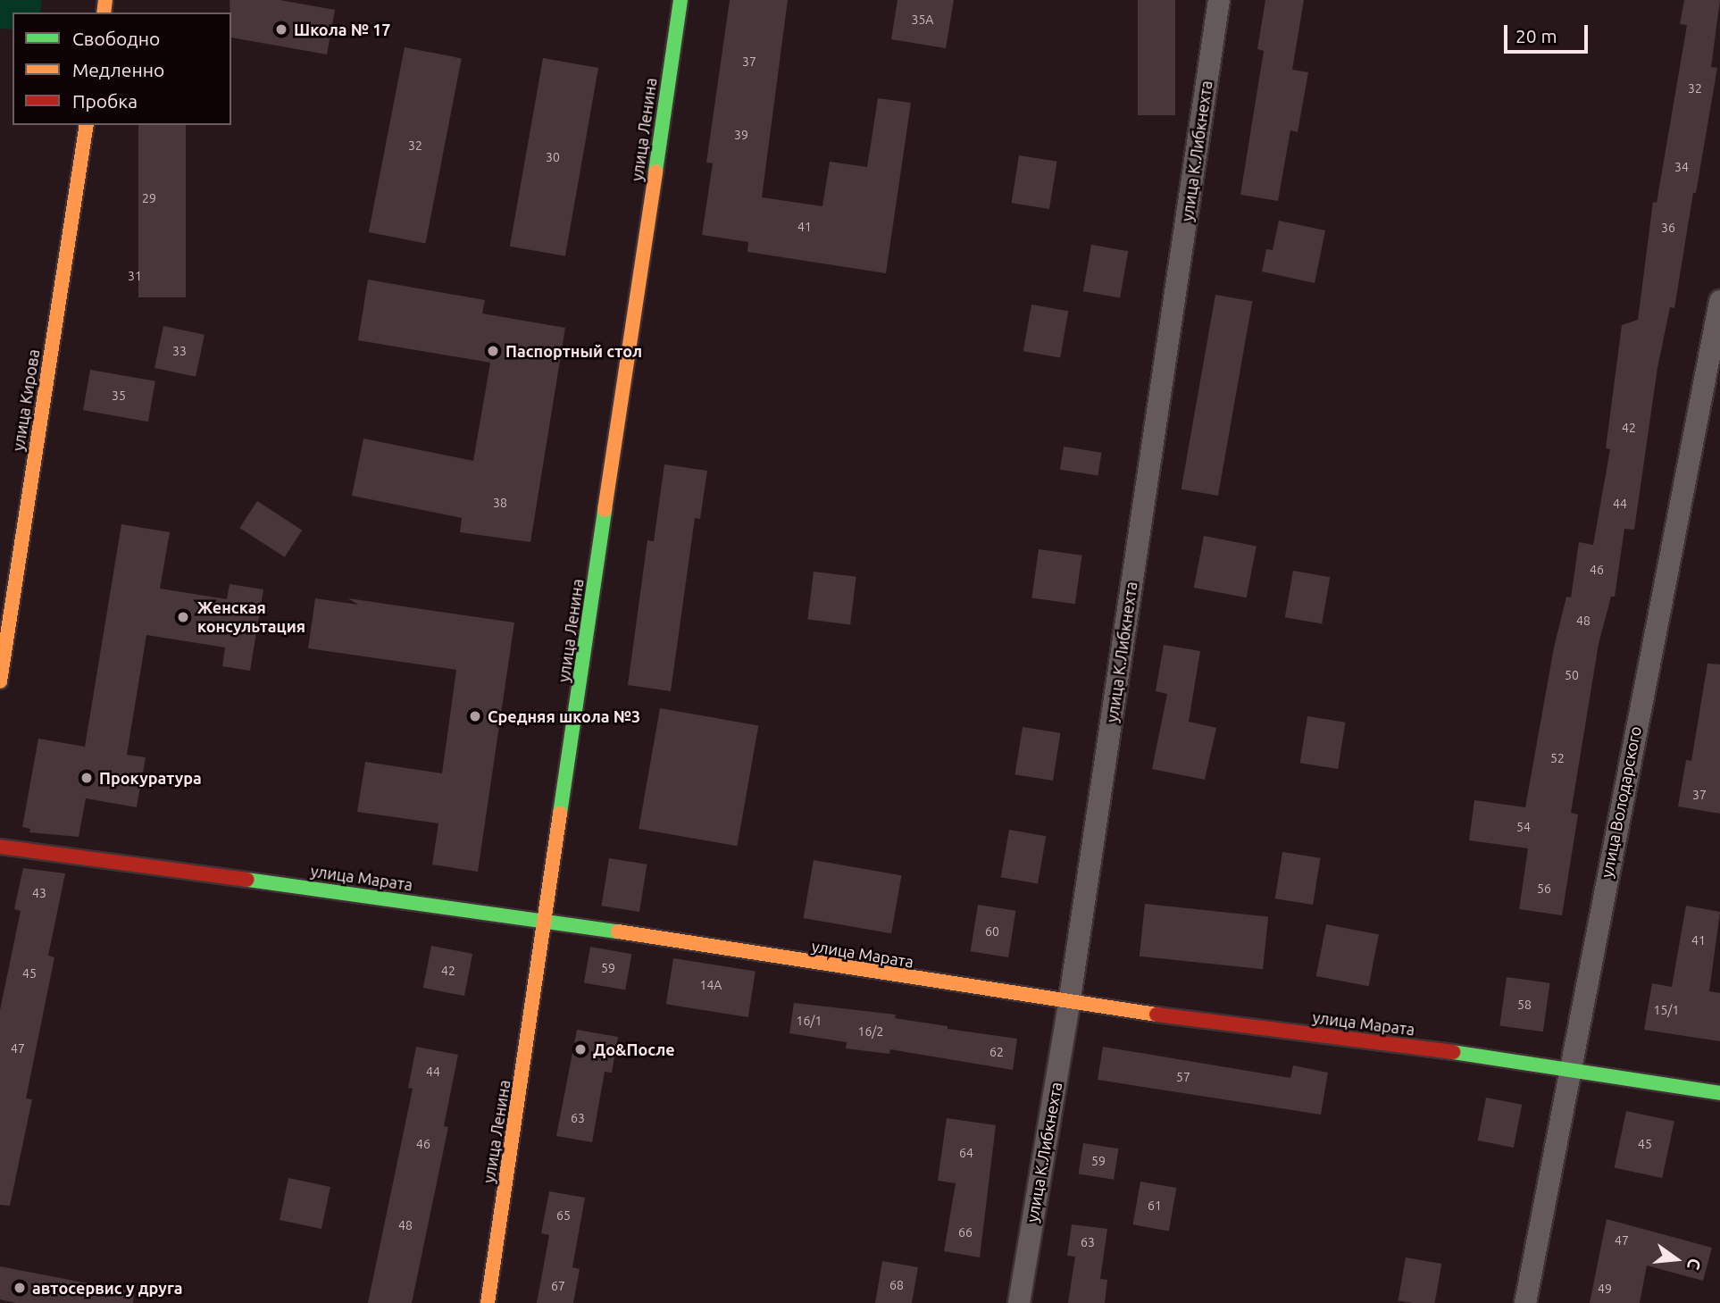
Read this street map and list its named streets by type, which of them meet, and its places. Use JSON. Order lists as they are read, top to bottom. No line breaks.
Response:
{"streets":{"main road":["улица Ленина","улица Кирова","улица Марата"],"street":["улица К.Либкнехта","улица Володарского"]},"crossings":[["улица Ленина","улица Марата"],["улица К.Либкнехта","улица Марата"],["улица Володарского","улица Марата"]],"places":["Школа № 17","Паспортный стол","Женская консультация","Средняя школа №3","Прокуратура","До&После","автосервис у друга"],"house_numbers":["35А","37","32","39","32","30","34","29","41","36","31","33","35","42","38","44","46","48","50","52","37","54","56","43","60","41","59","42","45","14А","58","15/1","16/1","16/2","47","62","44","57","63","46","45","64","59","61","65","48","66","47","63","68","67","49"],"legend":["Свободно","Медленно","Пробка"],"scale_bar":"20 m","north":"right"}
